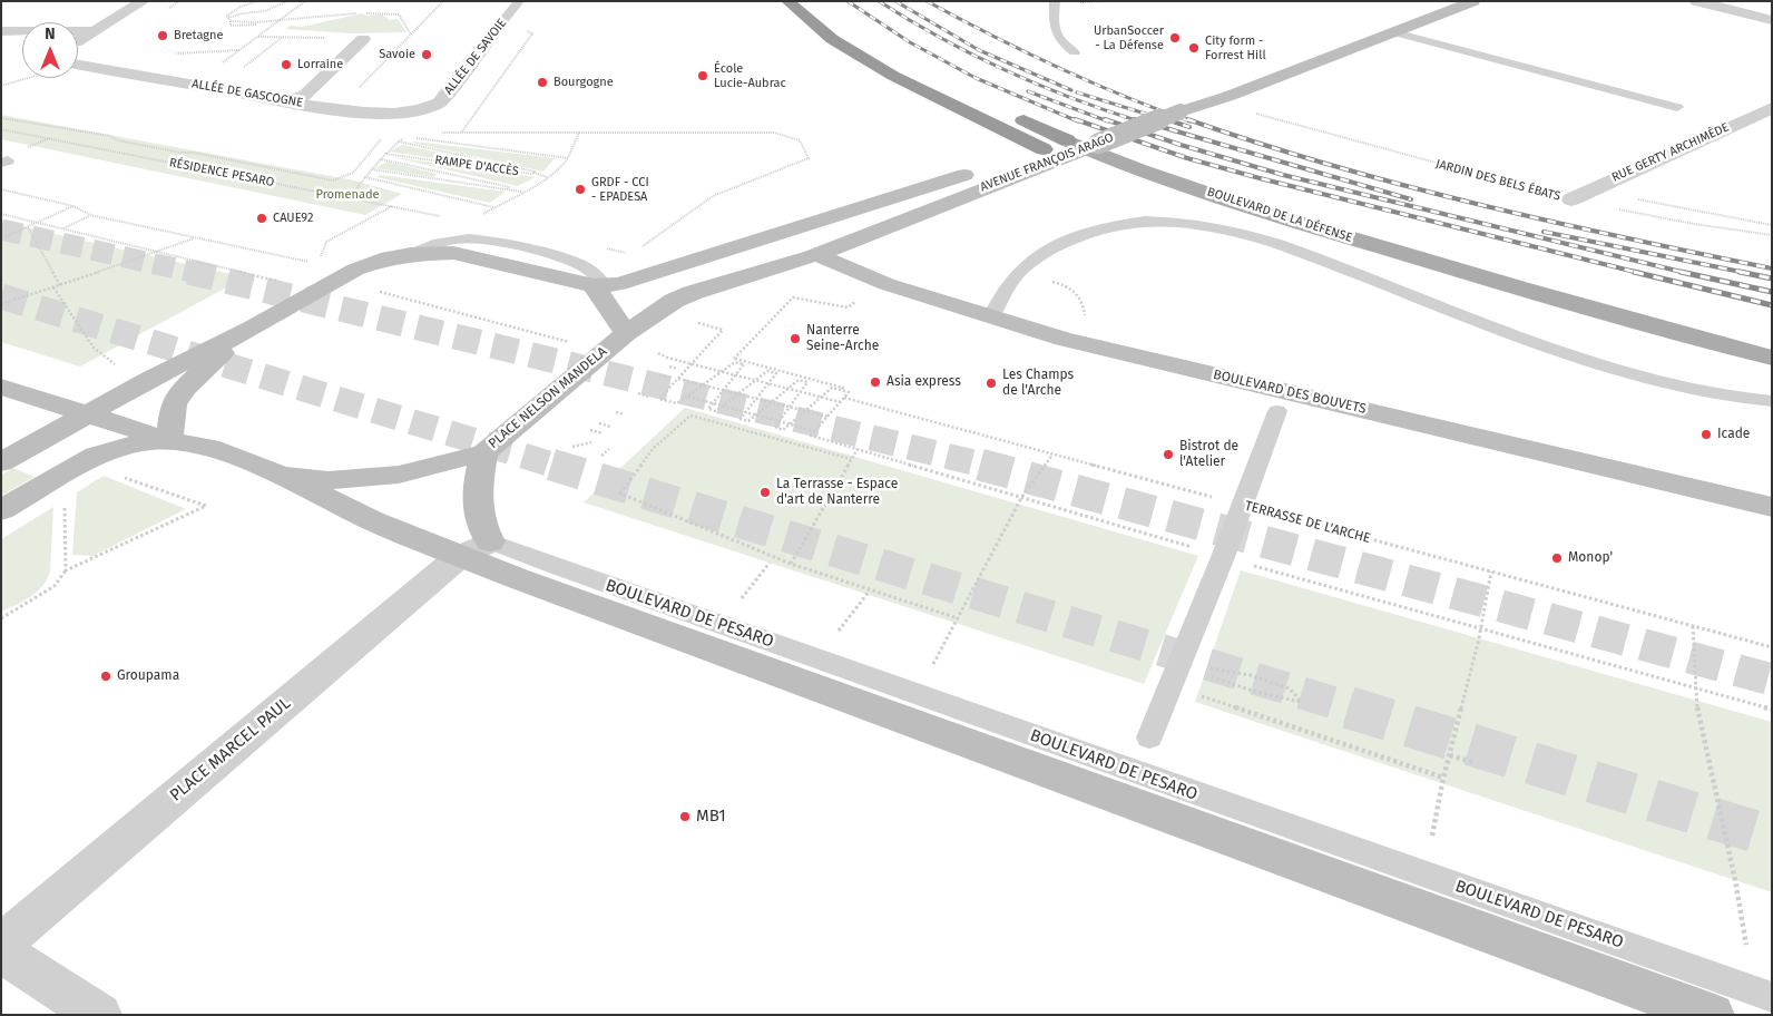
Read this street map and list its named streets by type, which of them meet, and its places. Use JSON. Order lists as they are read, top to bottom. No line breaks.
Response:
{"streets":{"highway":["BOULEVARD DE LA DÉFENSE"],"main road":["AVENUE FRANÇOIS ARAGO","BOULEVARD DES BOUVETS","PLACE NELSON MANDELA","BOULEVARD DE PESARO"],"street":["ALLÉE DE SAVOIE","ALLÉE DE GASCOGNE","RUE GERTY ARCHIMÈDE","PLACE MARCEL PAUL"],"path":["RAMPE D'ACCÈS","RÉSIDENCE PESARO","JARDIN DES BELS ÉBATS","TERRASSE DE L'ARCHE"]},"crossings":[["ALLÉE DE SAVOIE","ALLÉE DE GASCOGNE"],["RUE GERTY ARCHIMÈDE","JARDIN DES BELS ÉBATS"],["AVENUE FRANÇOIS ARAGO","BOULEVARD DE LA DÉFENSE"],["AVENUE FRANÇOIS ARAGO","BOULEVARD DES BOUVETS"],["AVENUE FRANÇOIS ARAGO","PLACE NELSON MANDELA"],["PLACE NELSON MANDELA","BOULEVARD DE PESARO"],["BOULEVARD DE PESARO","PLACE MARCEL PAUL"]],"parks":["Promenade"],"places":["Bretagne","UrbanSoccer - La Défense","City form - Forrest Hill","Savoie","Lorraine","École Lucie-Aubrac","Bourgogne","GRDF - CCI - EPADESA","CAUE92","Nanterre Seine-Arche","Asia express","Les Champs de l'Arche","Icade","Bistrot de l'Atelier","La Terrasse - Espace d'art de Nanterre","Monop'","Groupama","MB1"],"north":"top"}
